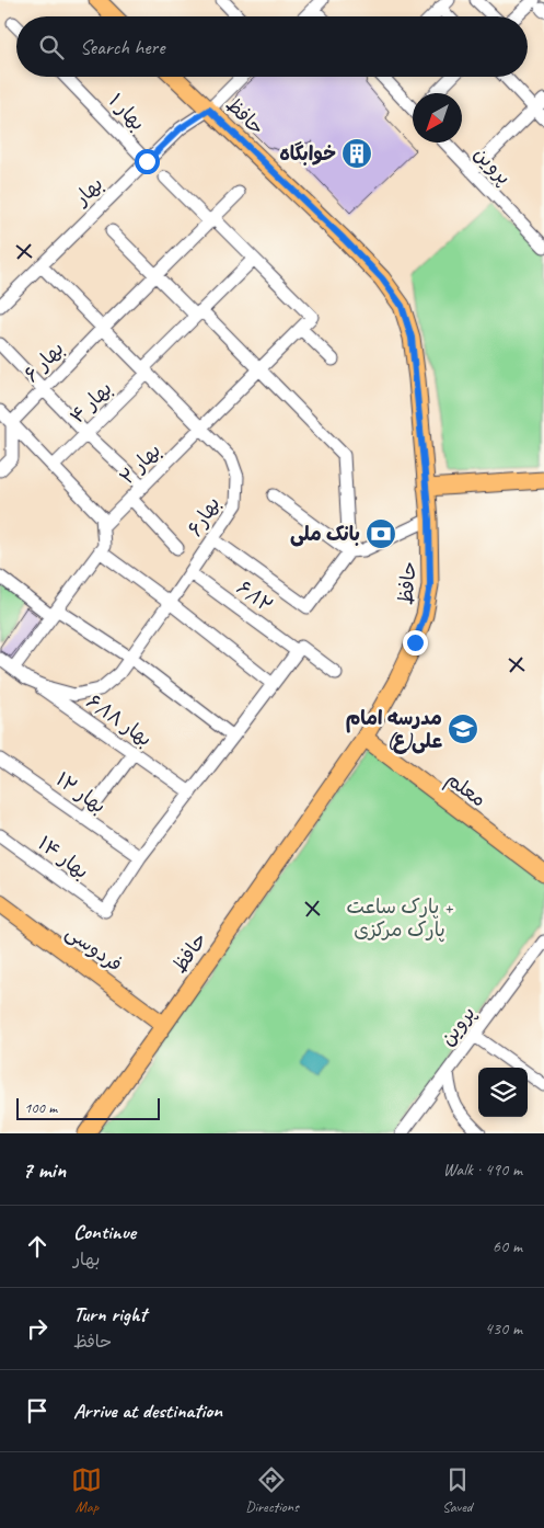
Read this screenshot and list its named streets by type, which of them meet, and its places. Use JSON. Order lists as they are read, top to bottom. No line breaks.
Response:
{"streets":{"main road":["حافظ","معلم","فردوسی"],"street":["بهار ۱","پروین","بهار","بهار ۶","بهار ۴","بهار ۲","بهار۶","۶/۱۲","بهار ۶/۱۸","بهار ۱۲","بهار ۱۴"]},"crossings":[["بهار ۱","بهار"],["حافظ","بهار"],["حافظ","معلم"],["حافظ","فردوسی"],["بهار","بهار۶"],["بهار ۶","بهار۶"],["بهار ۴","بهار۶"],["بهار ۲","بهار۶"],["بهار۶","۶/۱۲"],["بهار۶","بهار ۶/۱۸"],["بهار ۱۲","بهار ۱۴"]],"parks":["پارک ساعت + پارک مرکزی"],"places":{"building":["خوابگاه"],"bank":["بانک ملی"],"school or university":["مدرسه امام علی(ع)"]},"scale_bar":"100 m","north":"bottom left","page":{"search":"Search here","scale":"100 m","heading":["7 min","Walk · 490 m"],"list":[["Continue","بهار","60 m"],["Turn right","حافظ","430 m"],"Arrive at destination"],"nav":["Map","Directions","Saved"]}}
